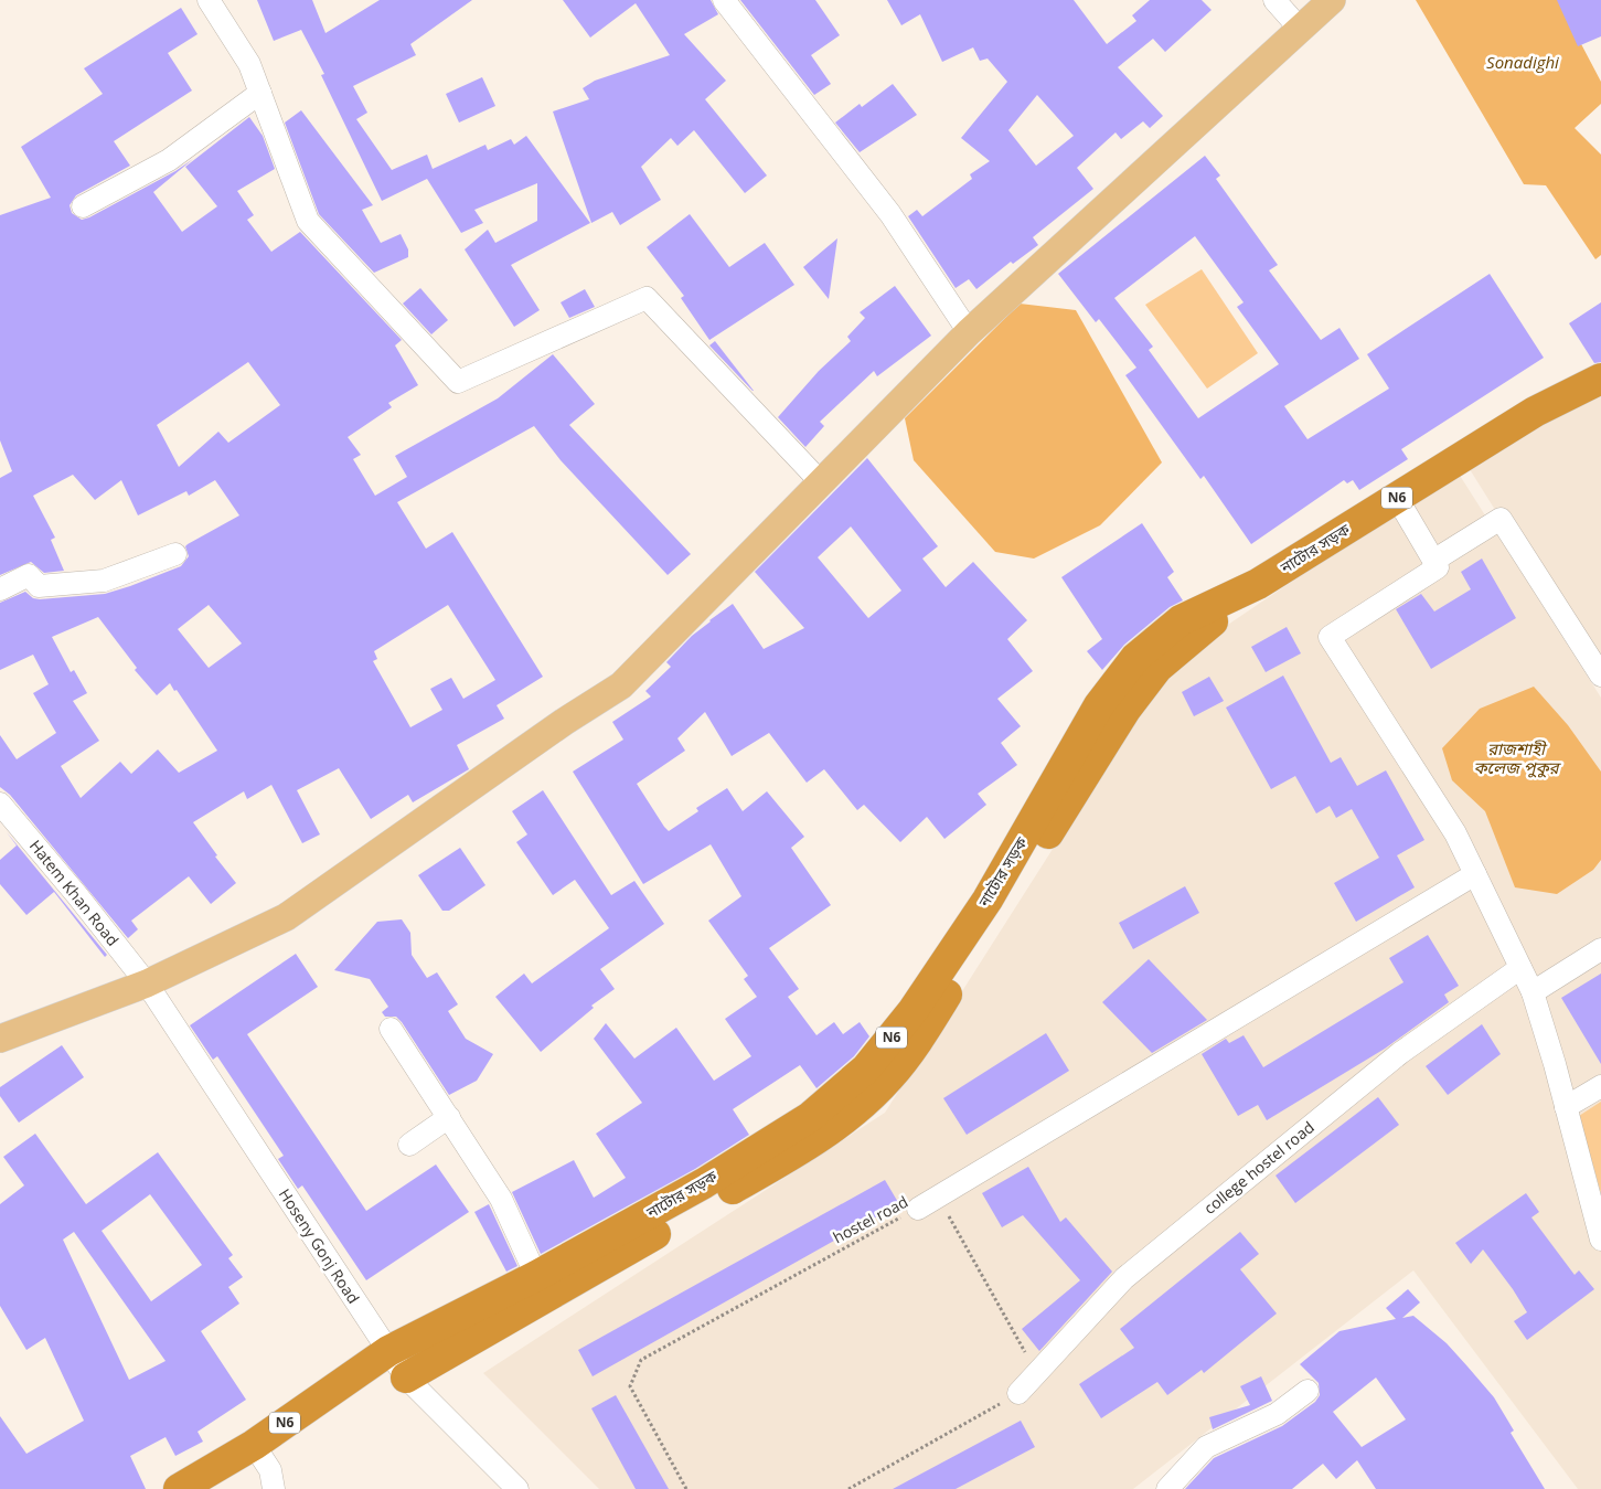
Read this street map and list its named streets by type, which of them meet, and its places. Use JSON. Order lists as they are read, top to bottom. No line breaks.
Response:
{"streets":{"highway":["N6","নাটোর সড়ক"],"street":["Hatem Khan Road","college hostel road","Hoseny Gonj Road"],"path":["hostel road"]},"crossings":[["N6","নাটোর সড়ক"],["N6","Hoseny Gonj Road"],["নাটোর সড়ক","Hoseny Gonj Road"],["Hatem Khan Road","Hoseny Gonj Road"]],"water":["Sonadighi","রাজশাহী কলেজ পুকুর"]}
